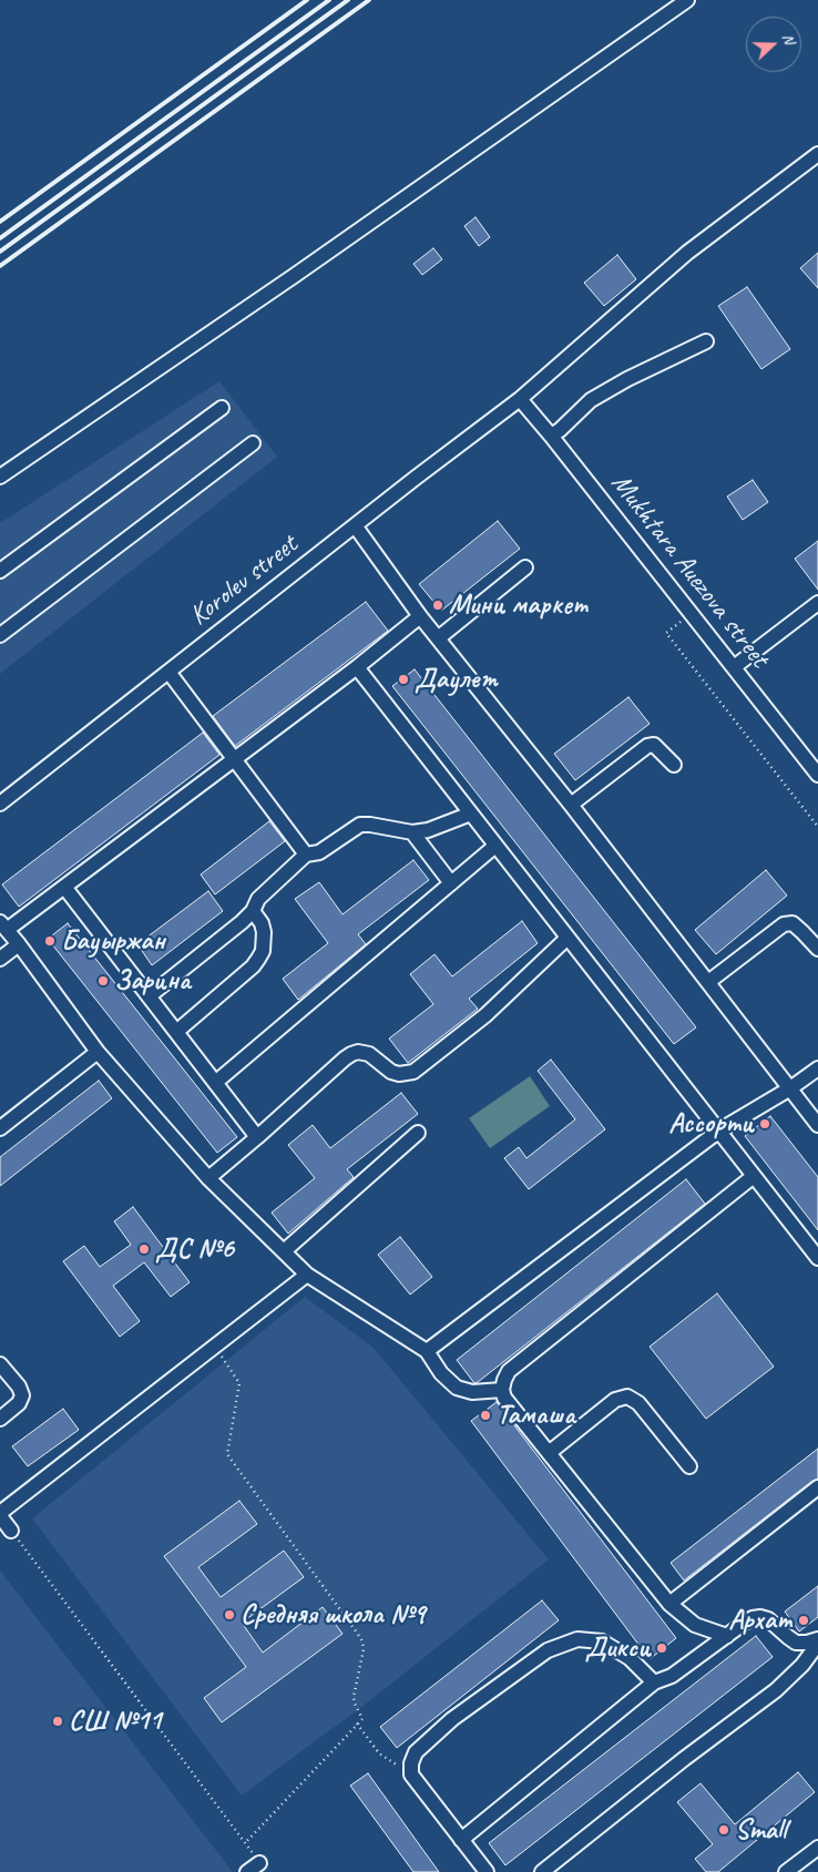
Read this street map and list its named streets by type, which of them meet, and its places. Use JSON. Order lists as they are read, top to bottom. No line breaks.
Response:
{"streets":{"street":["Mukhtara Auezova street","Korolev street"]},"crossings":[["Mukhtara Auezova street","Korolev street"]],"places":["Мини маркет","Даулет","Бауыржан","Зарина","Ассорти","ДС №6","Тамаша","Средняя школа №9","Архат","Дикси","СШ №11","Small"],"north":"right"}
